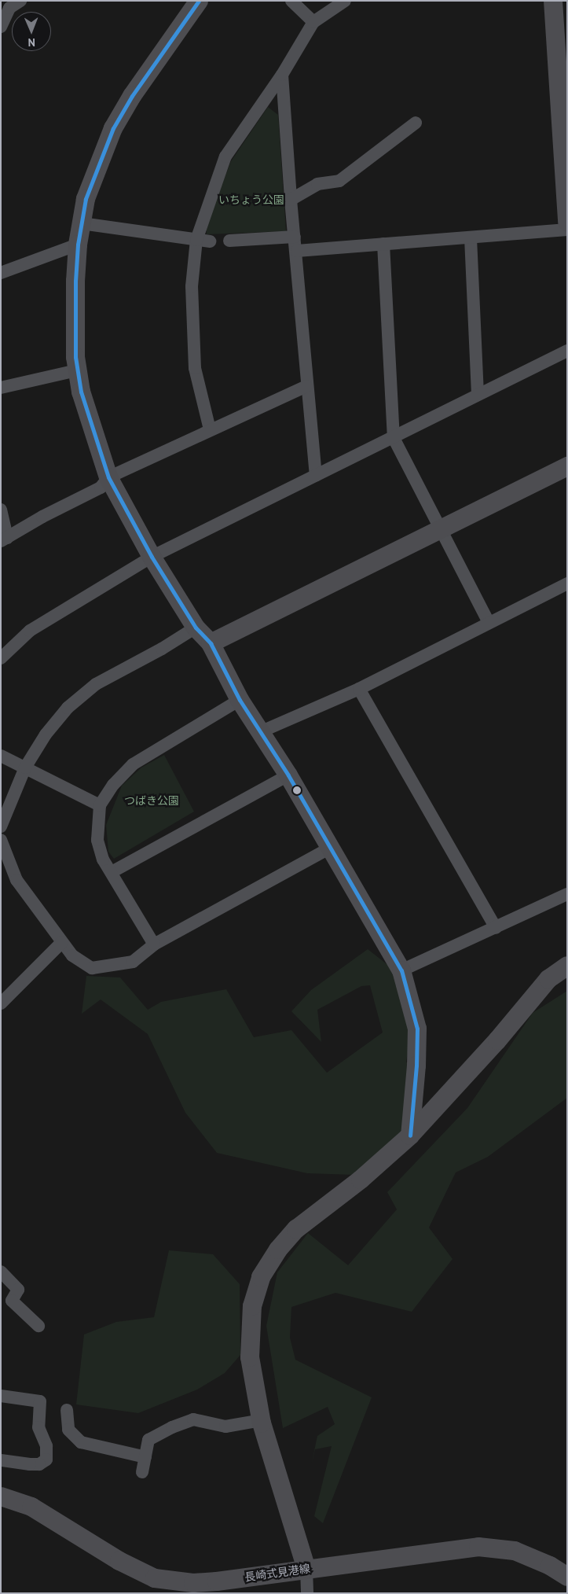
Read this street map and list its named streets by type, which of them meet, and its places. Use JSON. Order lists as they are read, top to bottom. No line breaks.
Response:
{"streets":{"street":["長崎式見港線"]},"parks":["いちょう公園","つばき公園"],"north":"bottom"}
